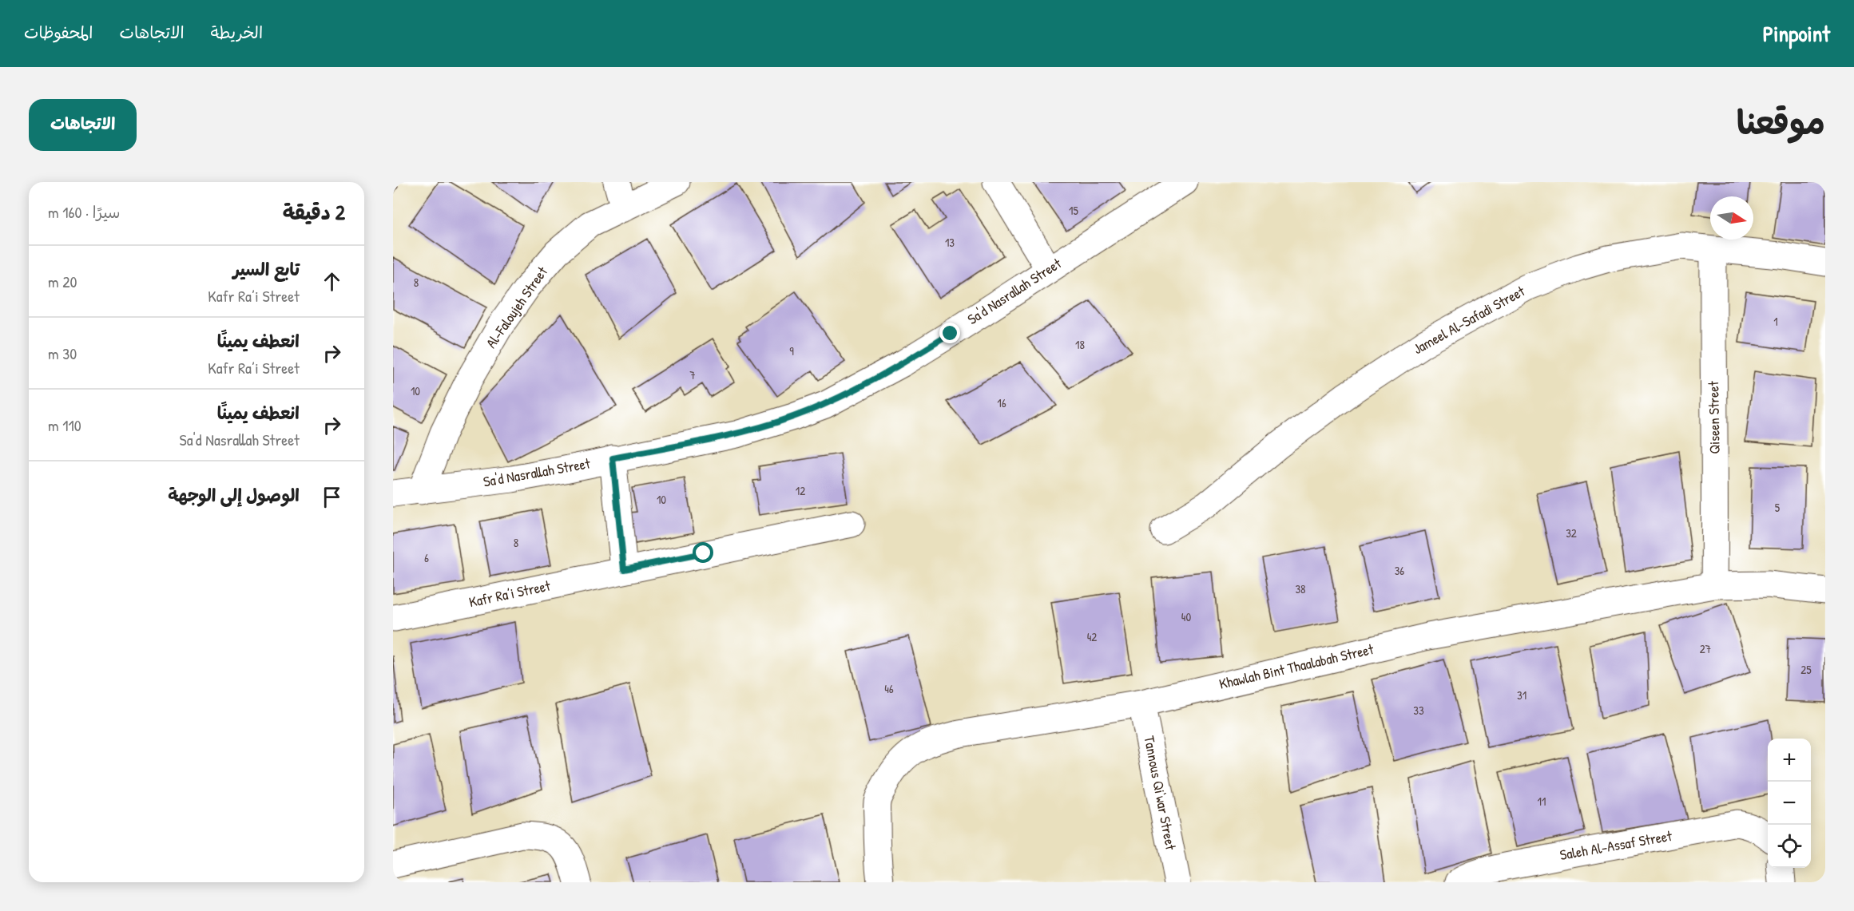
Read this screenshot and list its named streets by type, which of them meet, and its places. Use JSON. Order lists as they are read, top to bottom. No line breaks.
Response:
{"streets":{"street":["Sa'd Nasrallah Street","Al-Faloujeh Street","Jameel Al-Safadi Street","Qiseen Street","Kafr Ra’i Street","Khawlah Bint Thaalabah Street","Tannous Qi‘war Street","Saleh Al-Assaf Street"]},"crossings":[["Sa'd Nasrallah Street","Al-Faloujeh Street"],["Jameel Al-Safadi Street","Qiseen Street"],["Qiseen Street","Khawlah Bint Thaalabah Street"],["Khawlah Bint Thaalabah Street","Tannous Qi‘war Street"]],"house_numbers":["15","13","8","1","18","9","7","10","16","12","10","5","32","8","6","36","38","40","42","27","25","46","31","33","11"],"north":"right","page":{"header":"Pinpoint","nav":["الخريطة","الاتجاهات","المحفوظات"],"title":"موقعنا","buttons":"الاتجاهات","heading":["2 دقيقة","سيرًا · 160 m"],"list":[["تابع السير","Kafr Ra’i Street","20 m"],["انعطف يمينًا","Kafr Ra’i Street","30 m"],["انعطف يمينًا","Sa'd Nasrallah Street","110 m"],"الوصول إلى الوجهة"],"map_buttons":["+","−"]}}
